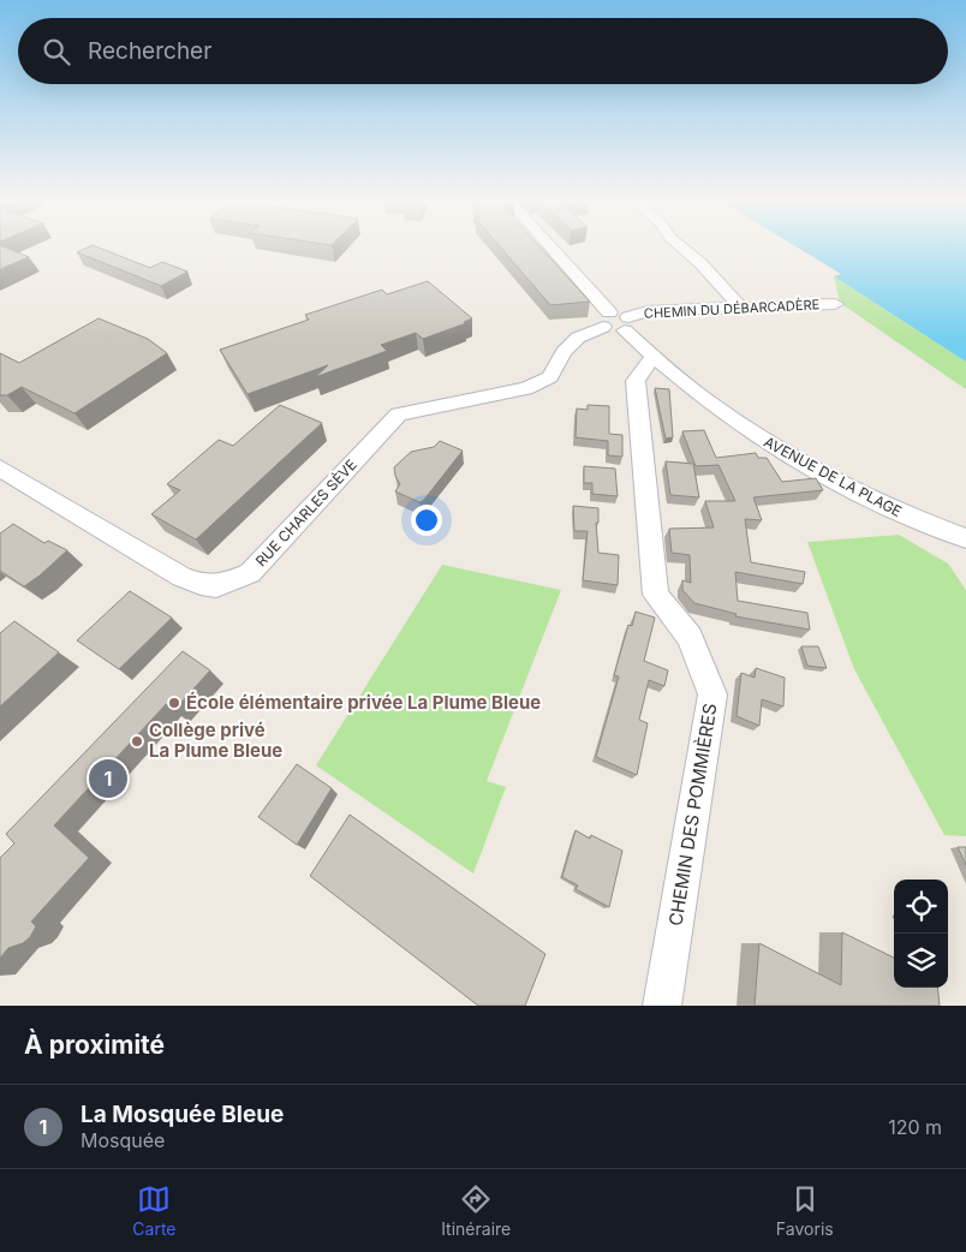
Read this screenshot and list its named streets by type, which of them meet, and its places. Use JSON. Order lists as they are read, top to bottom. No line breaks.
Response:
{"streets":{"street":["CHEMIN DU DÉBARCADÈRE","AVENUE DE LA PLAGE","RUE CHARLES SÈVE","CHEMIN DES POMMIÈRES"]},"crossings":[["CHEMIN DU DÉBARCADÈRE","AVENUE DE LA PLAGE"],["AVENUE DE LA PLAGE","CHEMIN DES POMMIÈRES"]],"places":["École élémentaire privée La Plume Bleue","Collège privé La Plume Bleue"],"page":{"search":"Rechercher","pins":"1","heading":"À proximité","list":[{"mark":"1","name":"La Mosquée Bleue","note":"Mosquée","value":"120 m"}],"nav":["Carte","Itinéraire","Favoris"]}}
